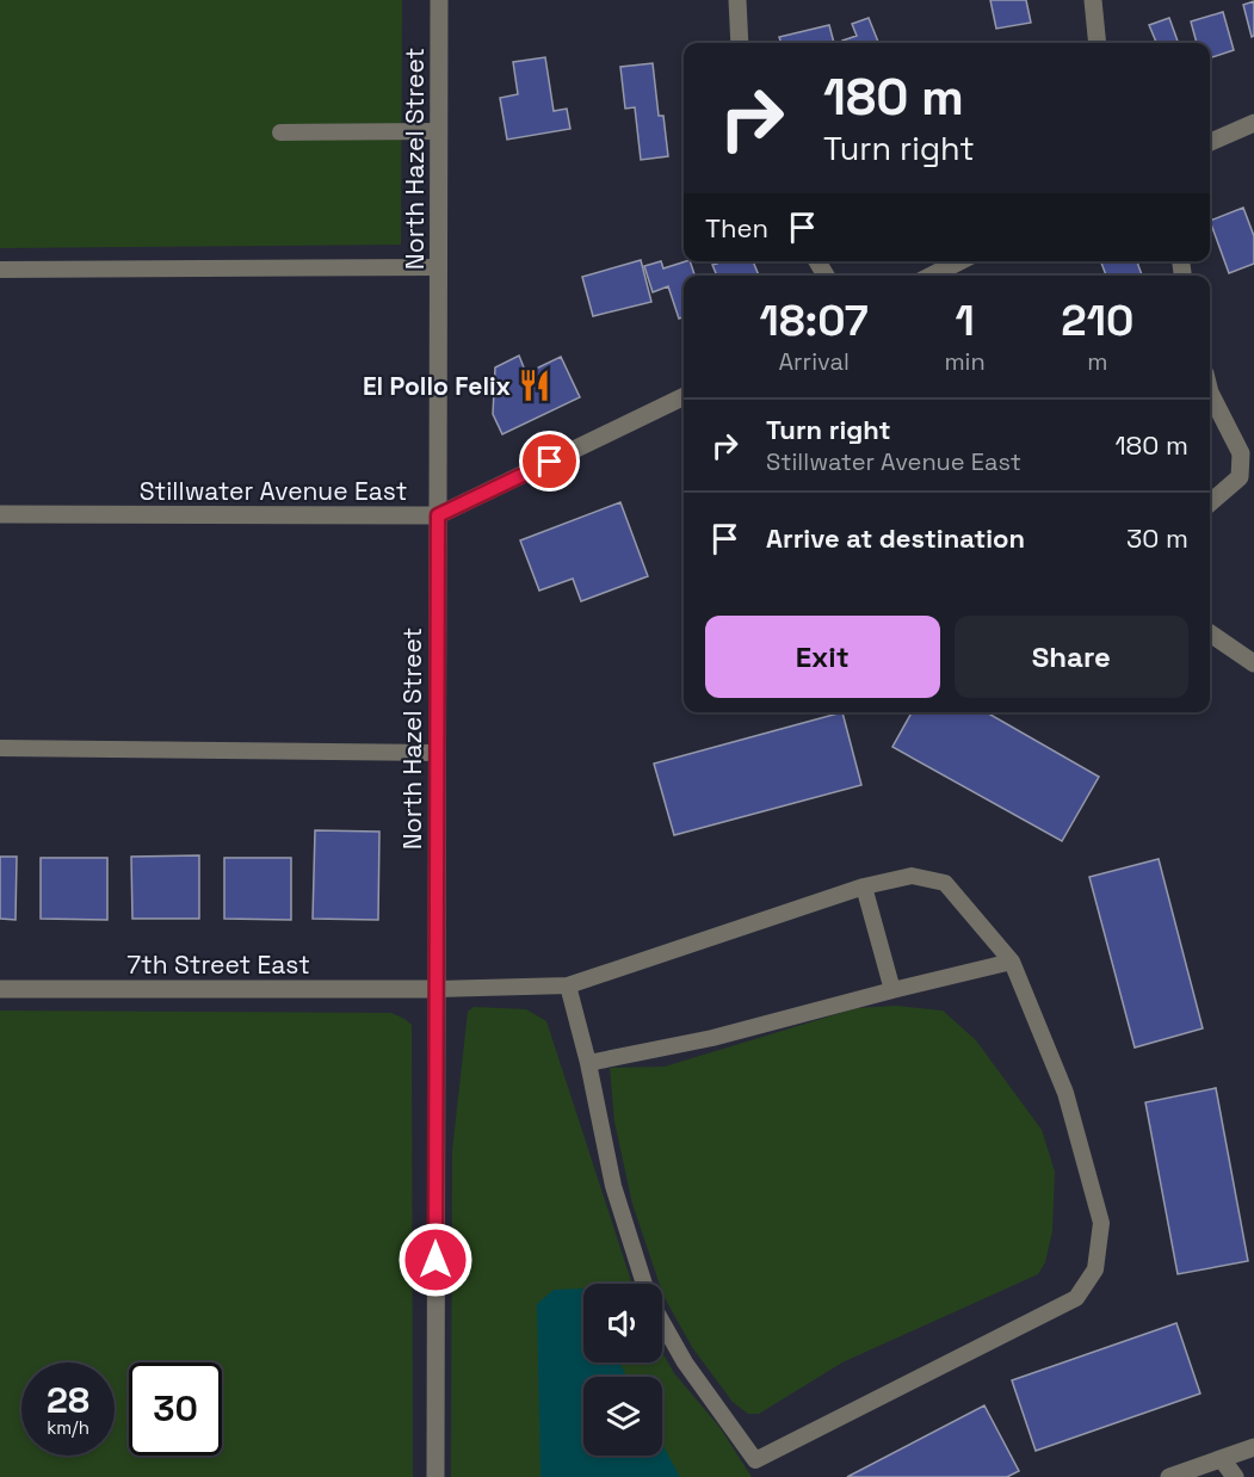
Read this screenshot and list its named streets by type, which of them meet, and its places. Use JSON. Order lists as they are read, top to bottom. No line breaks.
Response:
{"streets":{"street":["North Hazel Street","Stillwater Avenue East","7th Street East"]},"crossings":[["North Hazel Street","Stillwater Avenue East"],["North Hazel Street","7th Street East"]],"places":{"restaurant":["El Pollo Felix"]},"page":{"turn":["180 m","Turn right"],"then":"Then","eta":["18:07","Arrival","1","min","210","m"],"list":[{"name":"Turn right","note":"Stillwater Avenue East","value":"180 m"},{"name":"Arrive at destination","value":"30 m"}],"buttons":["Exit","Share"],"speed":"28 km/h","limit":"30"}}
